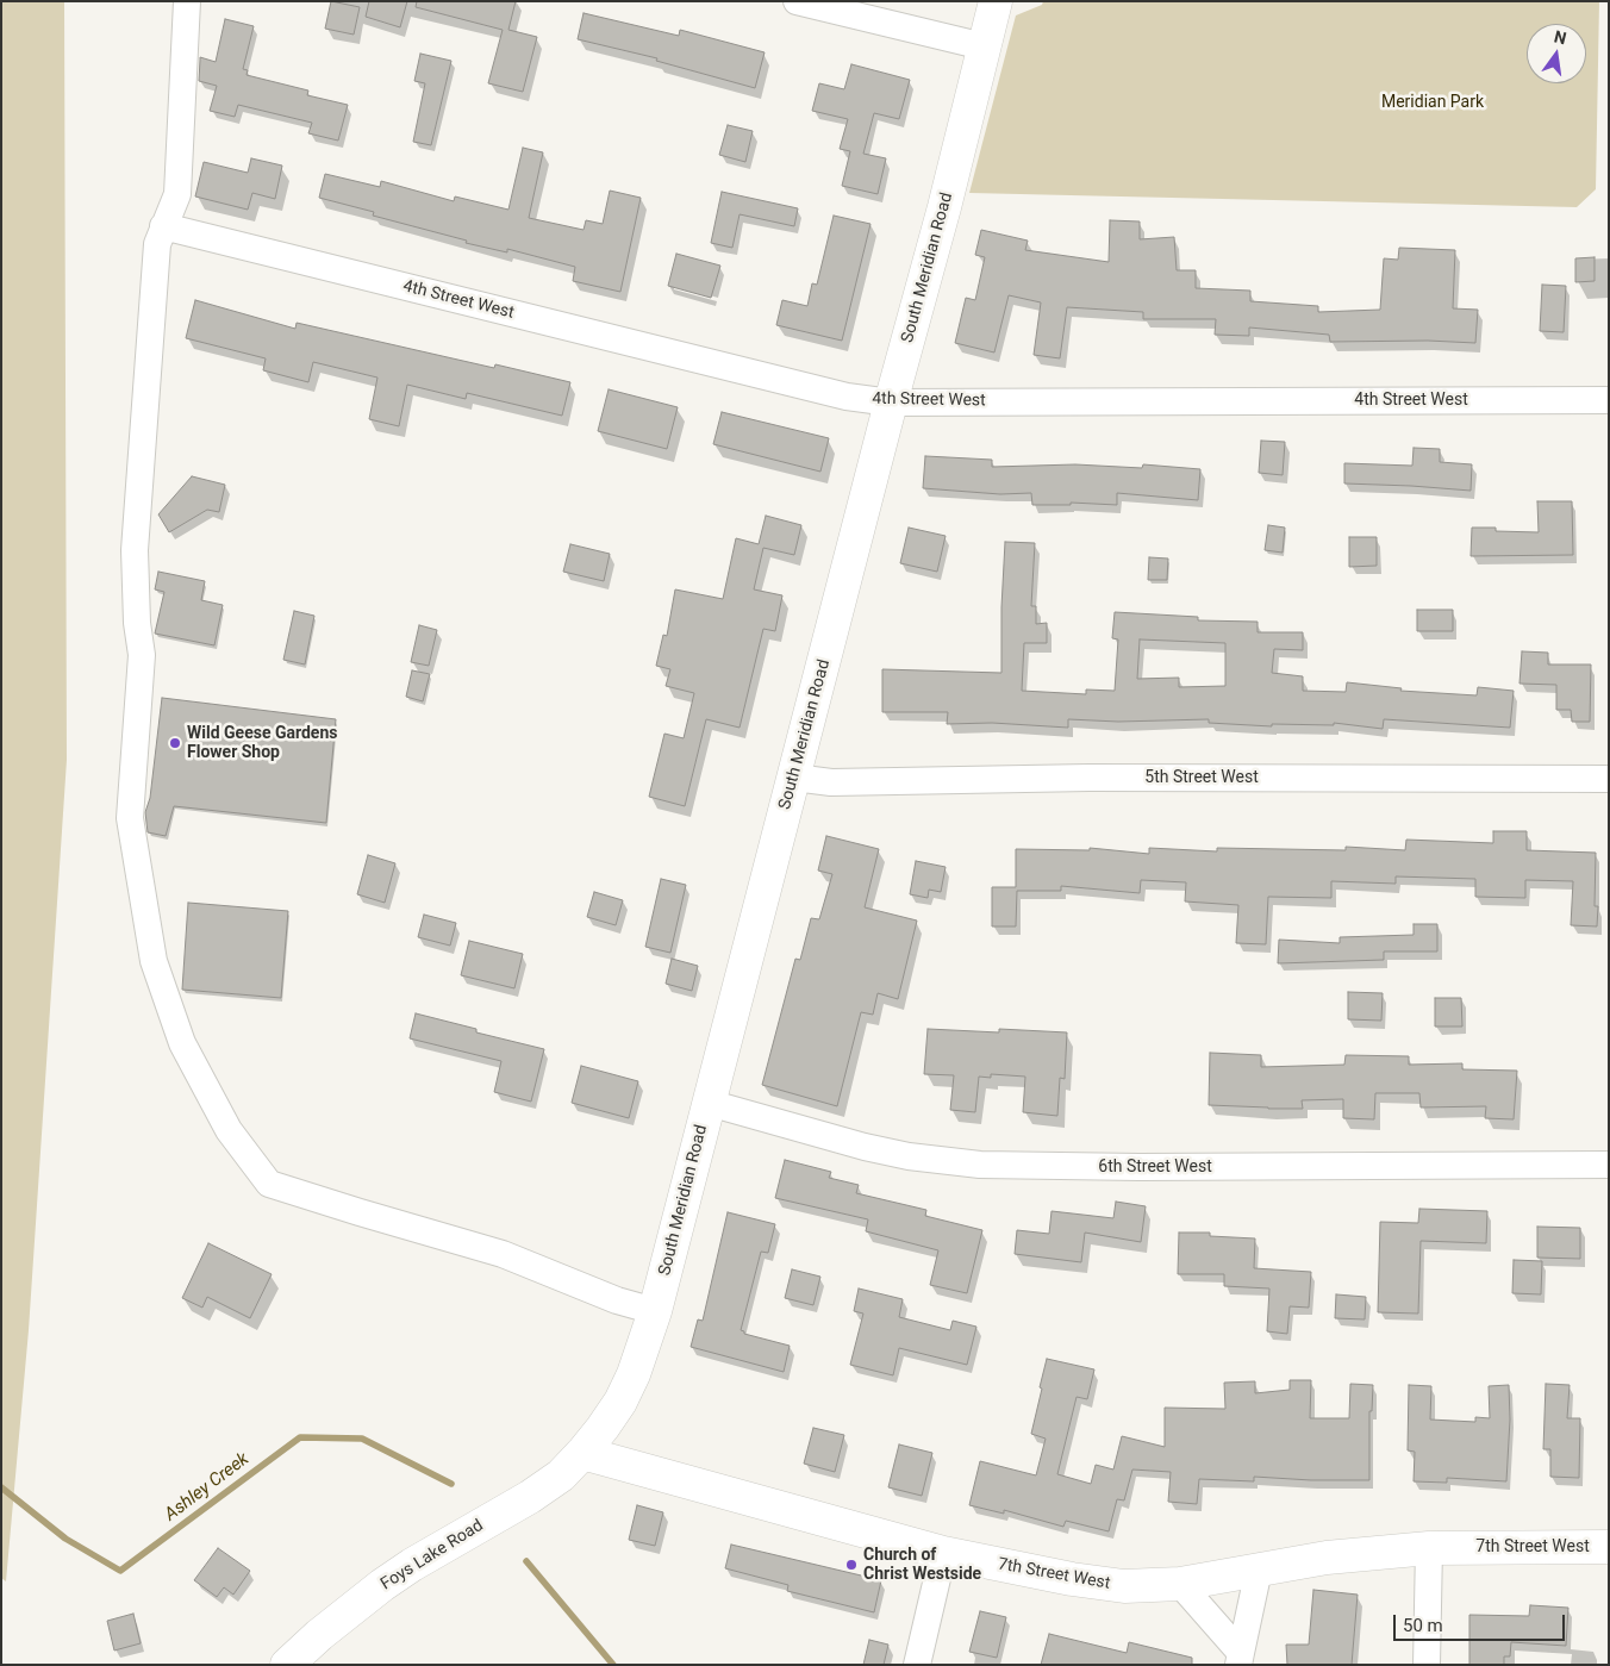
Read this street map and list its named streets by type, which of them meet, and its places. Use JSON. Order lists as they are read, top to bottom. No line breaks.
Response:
{"streets":{"street":["South Meridian Road","4th Street West","5th Street West","6th Street West","7th Street West","Foys Lake Road"]},"crossings":[["South Meridian Road","4th Street West"],["South Meridian Road","5th Street West"],["South Meridian Road","6th Street West"],["South Meridian Road","7th Street West"],["South Meridian Road","Foys Lake Road"],["7th Street West","Foys Lake Road"]],"water":["Ashley Creek"],"parks":["Meridian Park"],"places":["Wild Geese Gardens Flower Shop","Church of Christ Westside"],"scale_bar":"50 m","north":"top"}
